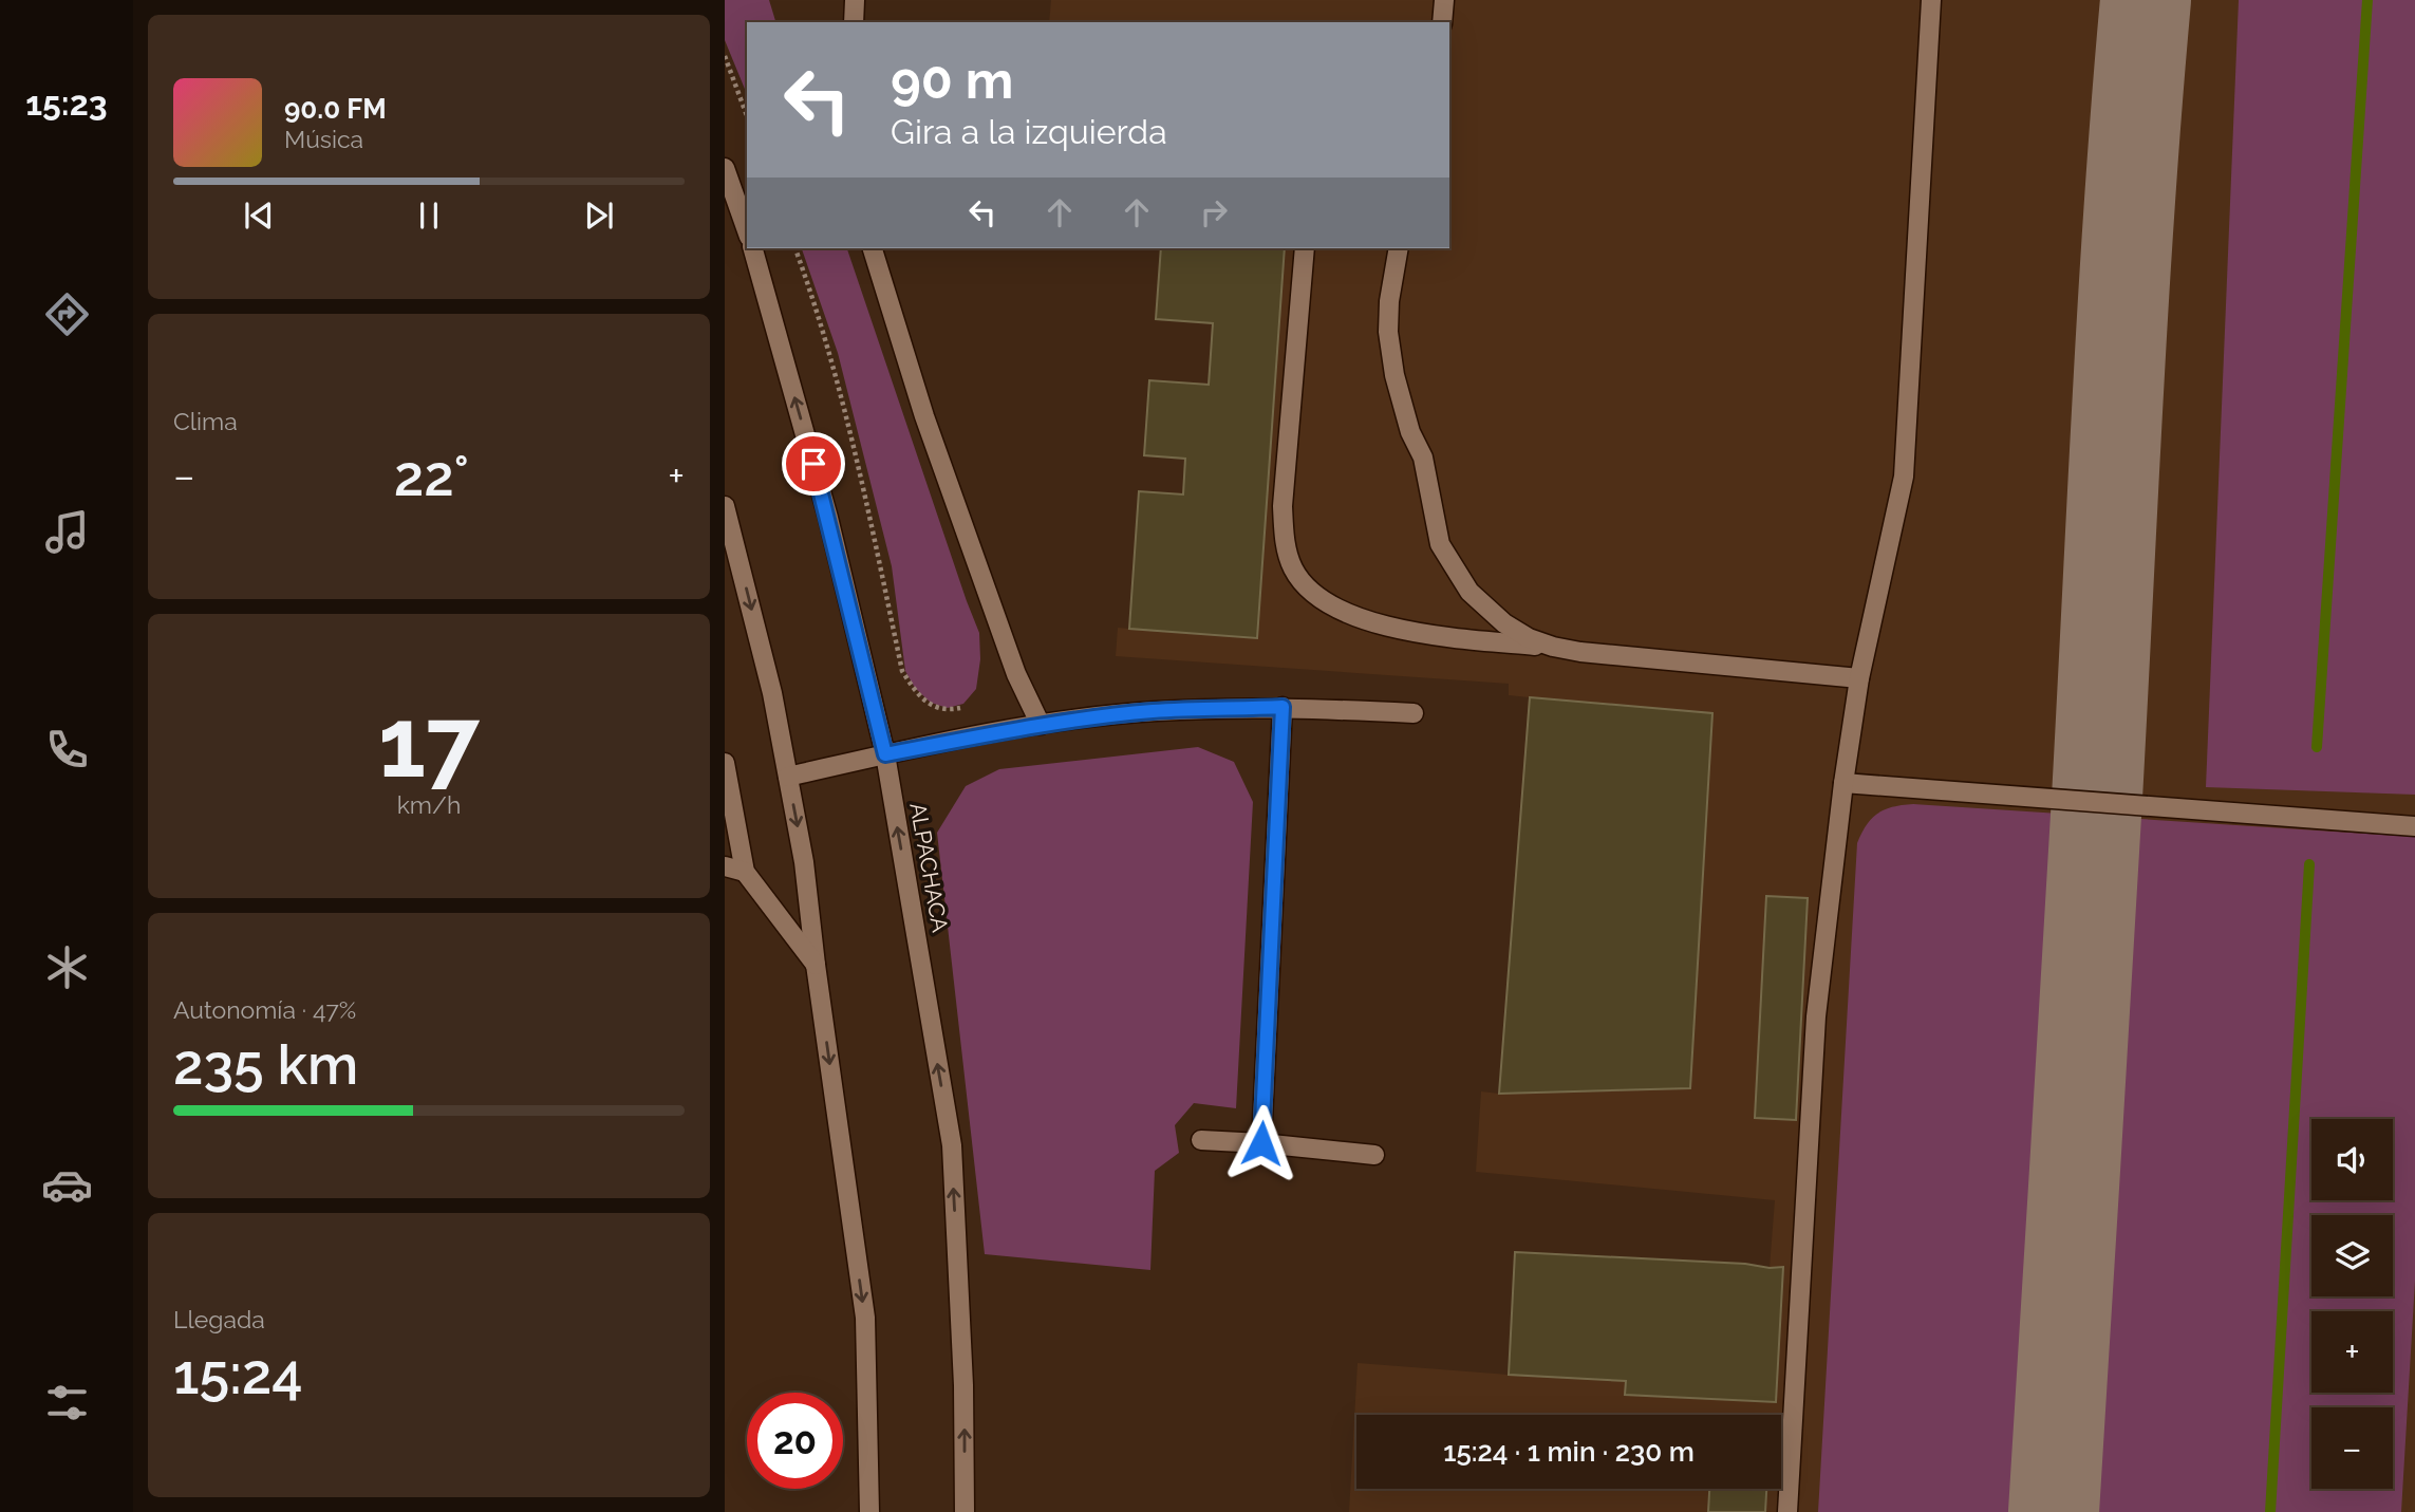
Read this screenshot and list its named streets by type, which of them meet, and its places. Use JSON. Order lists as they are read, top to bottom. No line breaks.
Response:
{"streets":{"lane":["ALPACHACA"]},"page":{"tabs":"15:23","turn":["90 m","Gira a la izquierda"],"song":["90.0 FM","Música"],"tile":["Clima",["17","km/h"],["Autonomía · 47%","235 km"],["Llegada","15:24"]],"heat":["−","22°","+"],"map_buttons":["+","−"],"limit":"20","trip":"15:24 · 1 min · 230 m"}}
